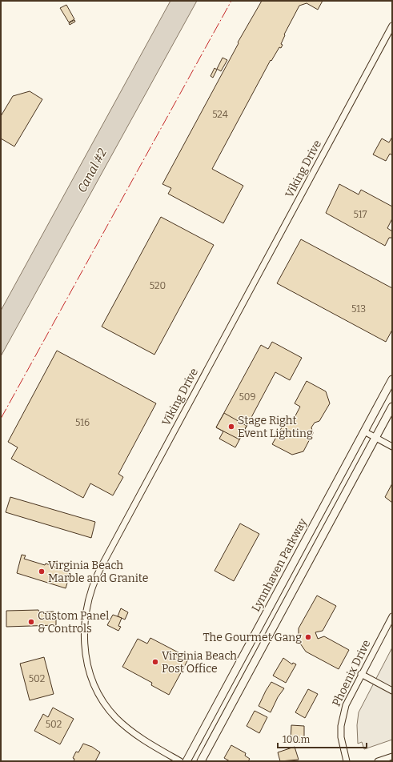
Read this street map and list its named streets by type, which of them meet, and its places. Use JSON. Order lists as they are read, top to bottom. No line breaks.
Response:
{"streets":{"main road":["Lynnhaven Parkway"],"street":["Viking Drive","Phoenix Drive"]},"water":["Canal #2"],"places":["Stage Right Event Lighting","Virginia Beach Marble and Granite","Custom Panel & Controls","The Gourmet Gang","Virginia Beach Post Office"],"house_numbers":["524","517","520","513","509","516","502","502"],"scale_bar":"100 m"}
